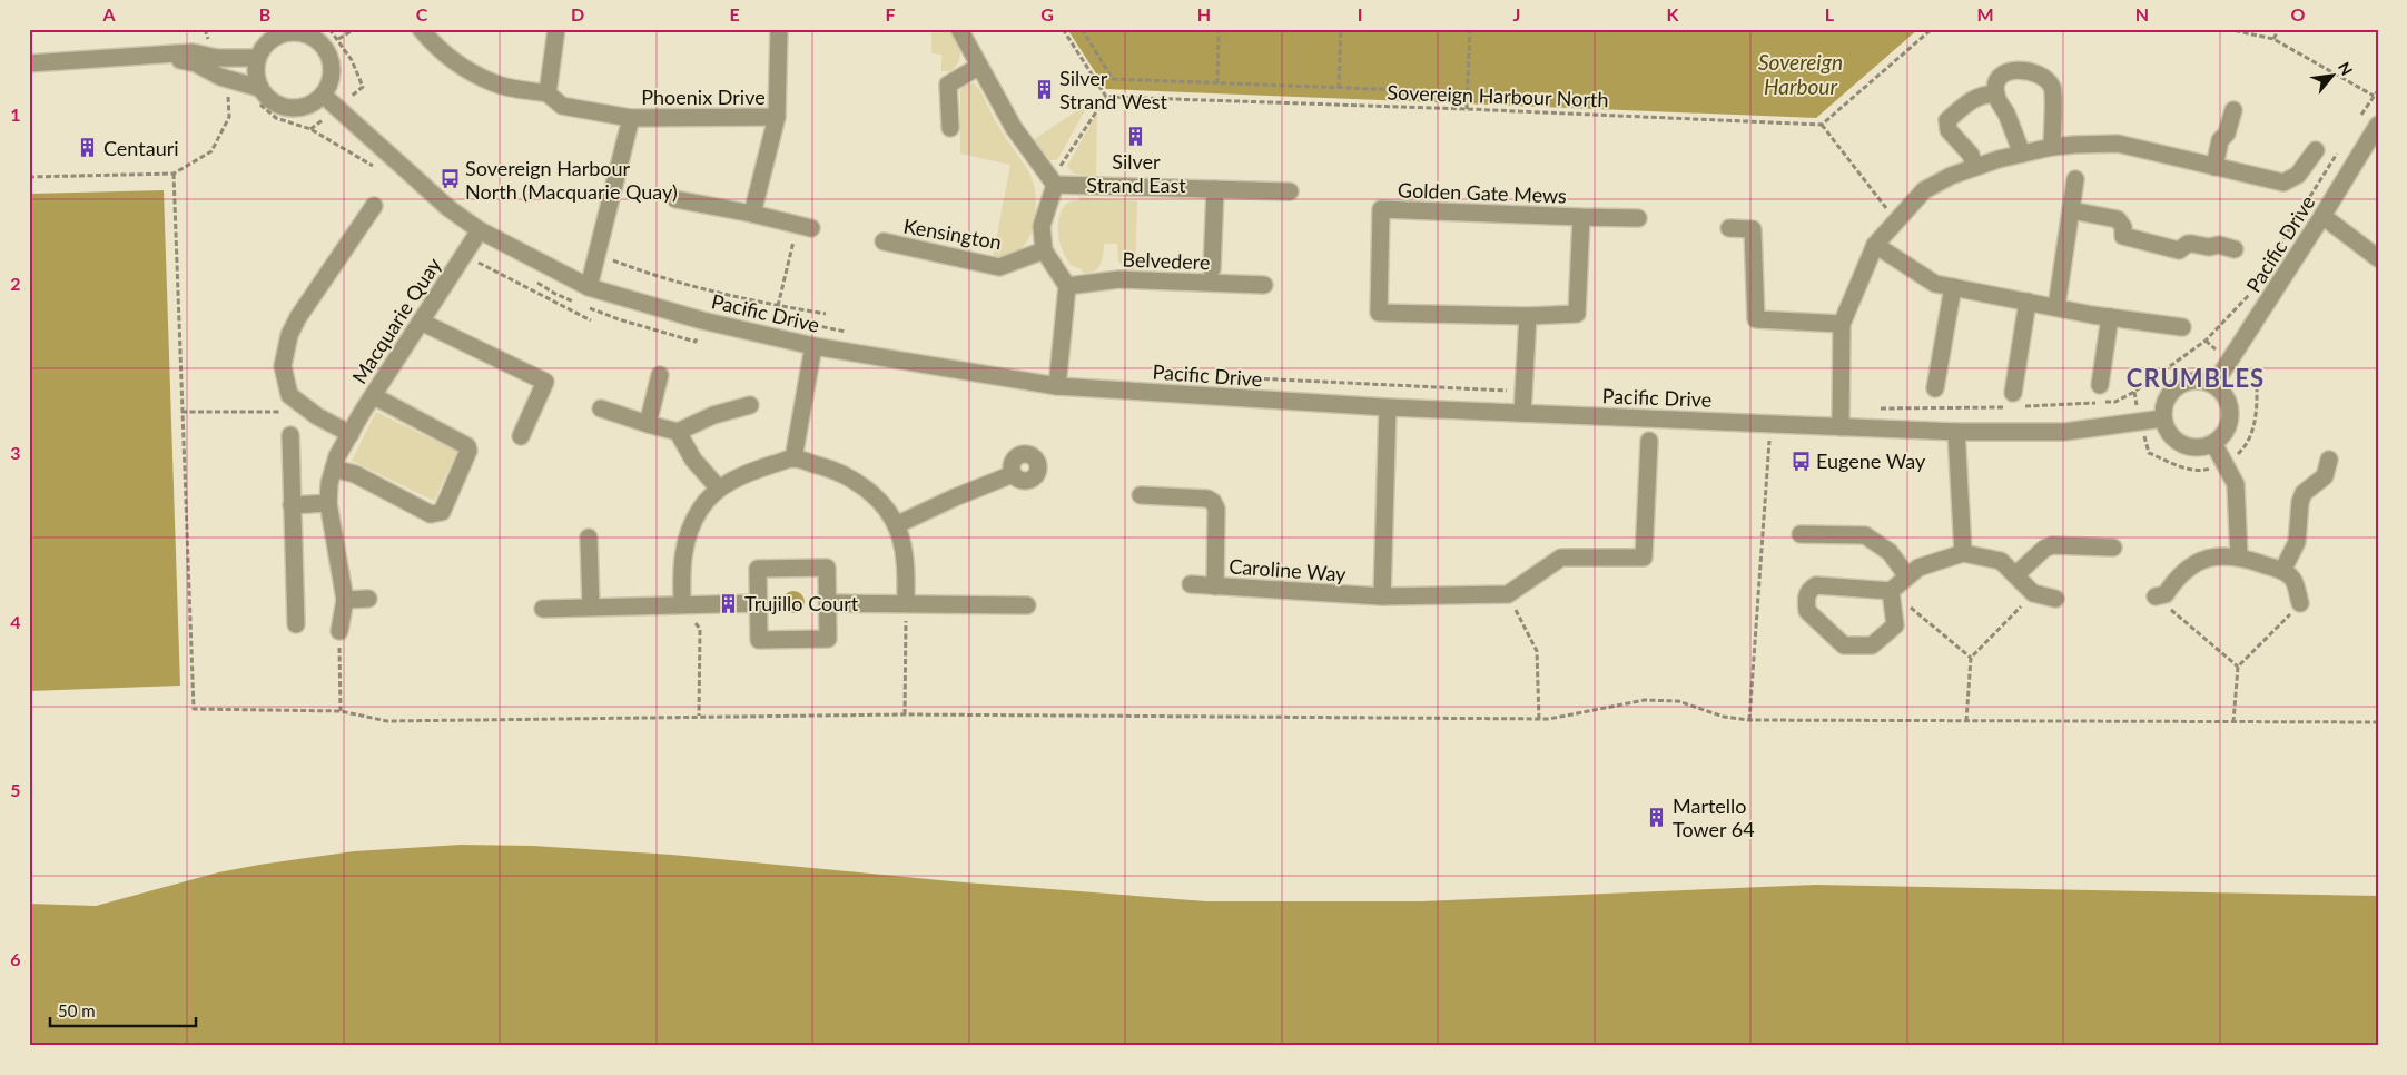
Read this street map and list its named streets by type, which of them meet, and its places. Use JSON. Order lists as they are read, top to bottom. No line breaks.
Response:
{"streets":{"street":["Phoenix Drive","Golden Gate Mews","Kensington","Pacific Drive","Belvedere","Macquarie Quay","Caroline Way"],"path":["Sovereign Harbour North"]},"crossings":[["Phoenix Drive","Pacific Drive"],["Pacific Drive","Macquarie Quay"]],"districts":["CRUMBLES"],"water":["Sovereign Harbour"],"places":{"building":["Silver Strand West","Silver Strand East","Centauri","Trujillo Court","Martello Tower 64"],"bus stop":["Sovereign Harbour North (Macquarie Quay)","Eugene Way"]},"scale_bar":"50 m","north":"top right","grid":{"columns":["A","B","C","D","E","F","G","H","I","J","K","L","M","N","O"],"rows":["1","2","3","4","5","6"]}}
